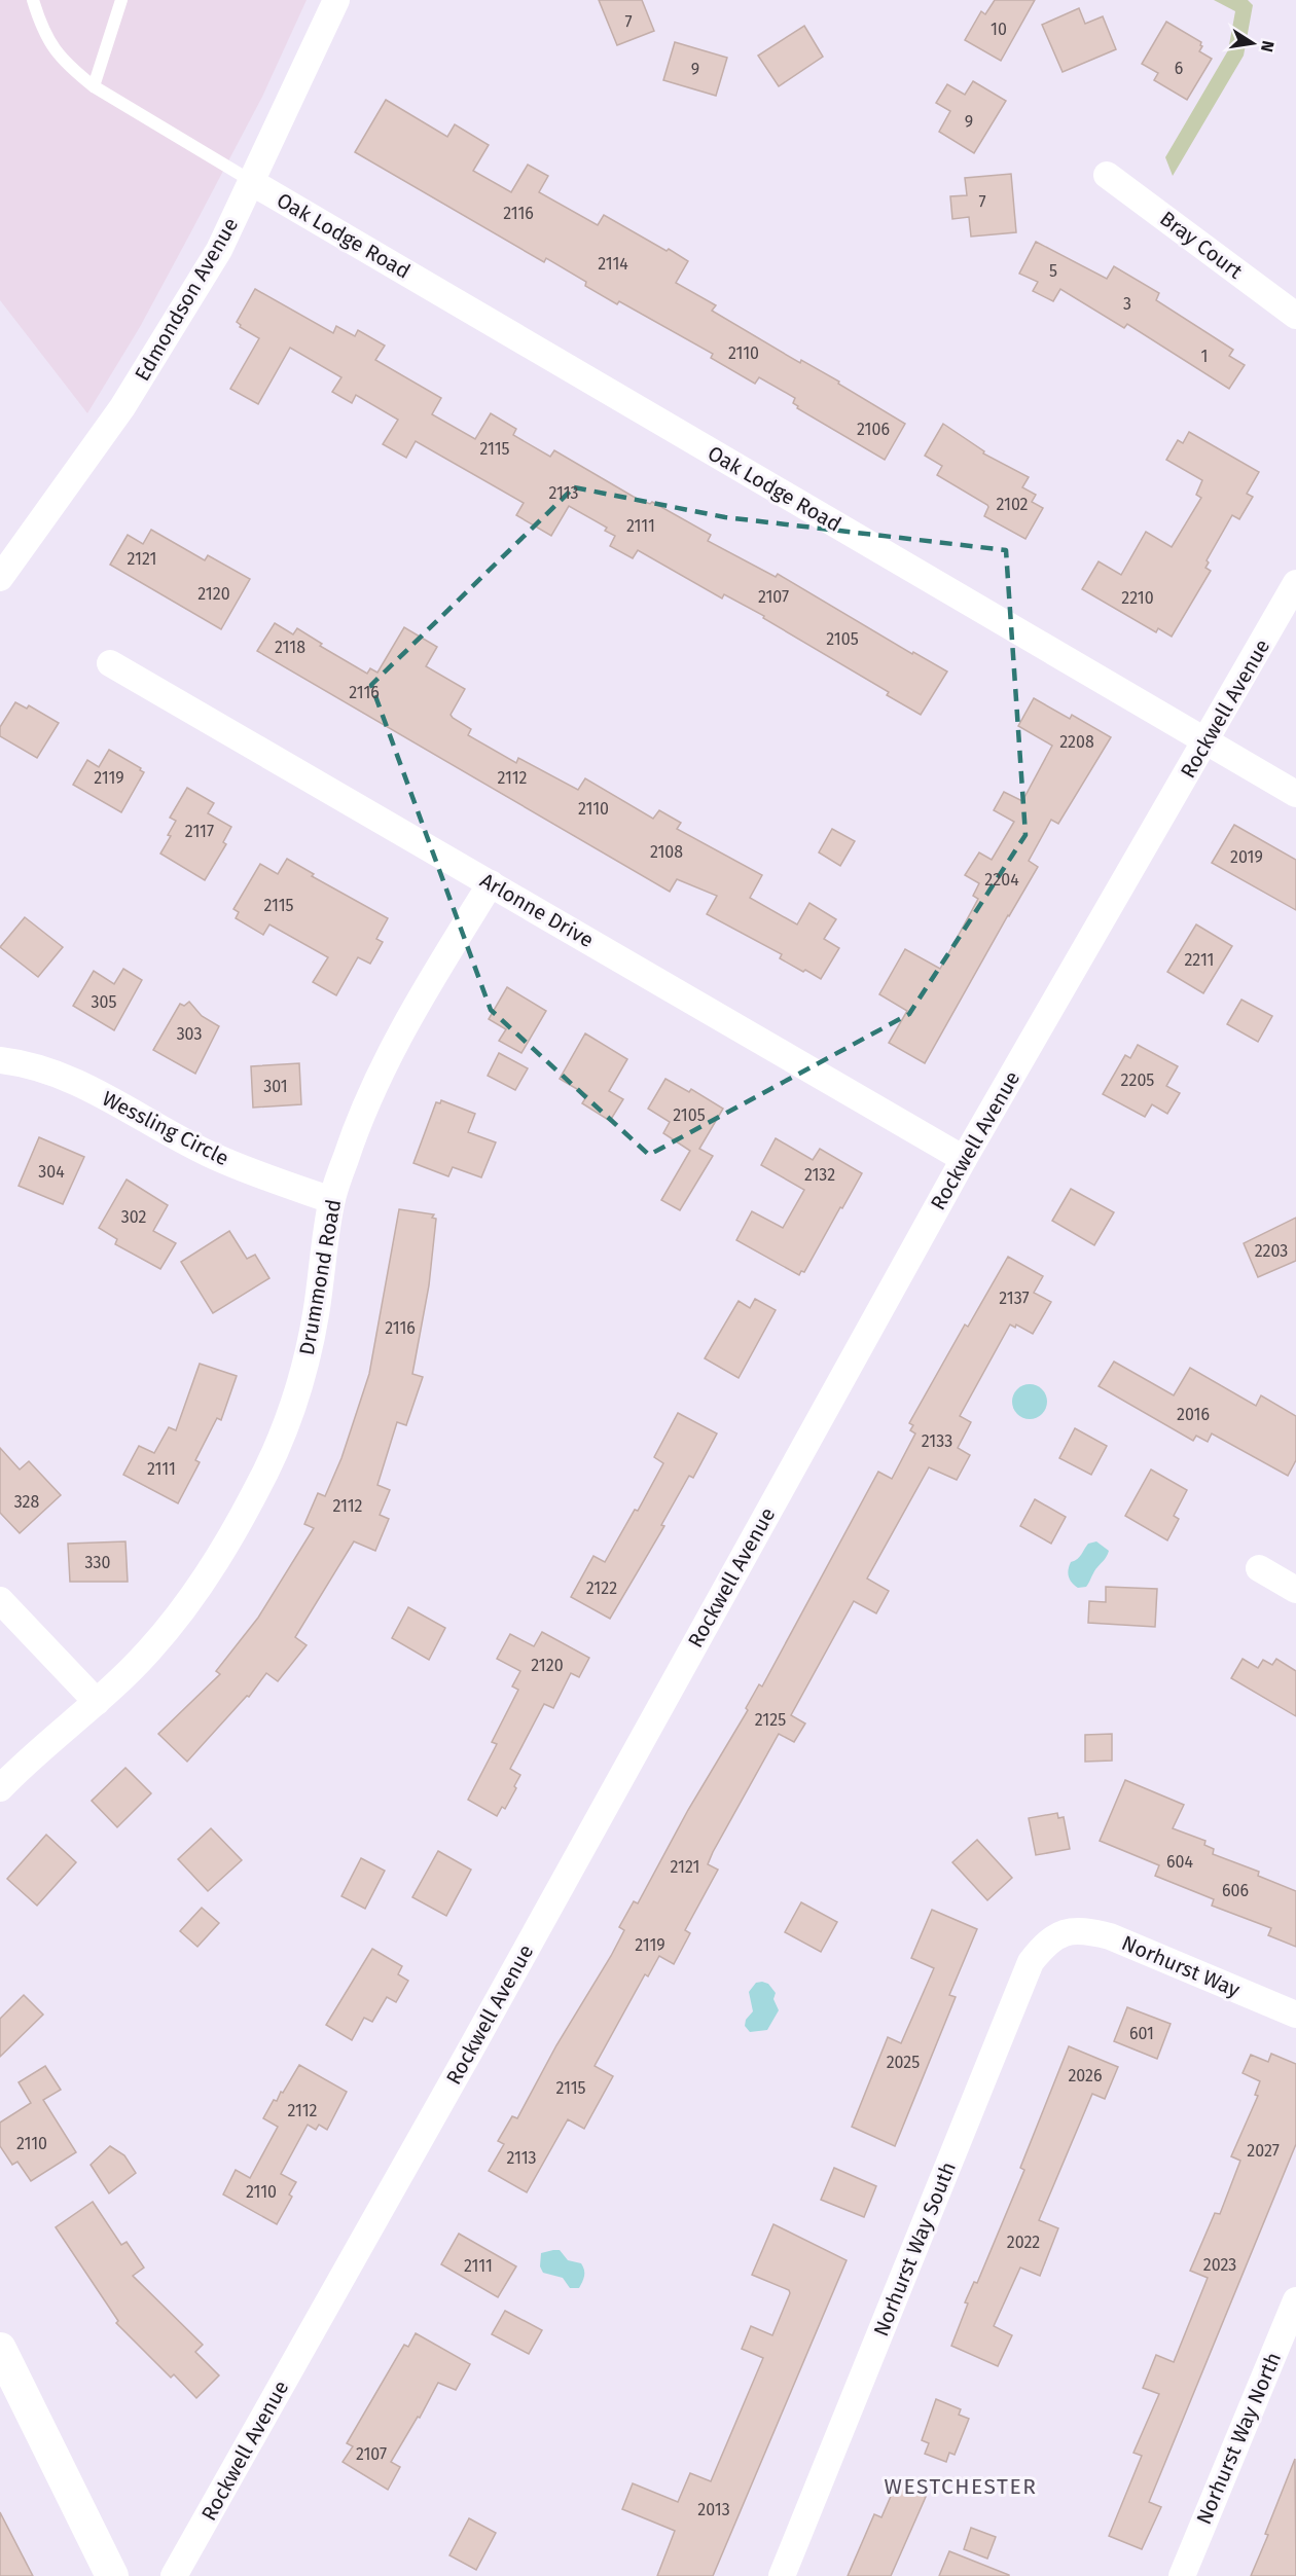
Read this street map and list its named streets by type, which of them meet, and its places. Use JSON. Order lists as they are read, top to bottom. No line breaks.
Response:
{"streets":{"street":["Oak Lodge Road","Bray Court","Edmondson Avenue","Rockwell Avenue","Arlonne Drive","Wessling Circle","Drummond Road","Norhurst Way","Norhurst Way South","Norhurst Way North"]},"crossings":[["Oak Lodge Road","Edmondson Avenue"],["Oak Lodge Road","Rockwell Avenue"],["Rockwell Avenue","Arlonne Drive"],["Arlonne Drive","Drummond Road"],["Wessling Circle","Drummond Road"],["Norhurst Way","Norhurst Way South"]],"districts":["WESTCHESTER"],"house_numbers":["7","10","6","9","9","7","2116","2114","5","3","2110","1","2106","2115","2113","2102","2111","2121","2120","2107","2210","2105","2118","2116","2208","2119","2112","2110","2117","2108","2019","2204","2115","2211","305","303","2205","301","2105","304","2132","302","2203","2137","2116","2016","2133","2111","328","2112","330","2122","2120","2125","604","2121","606","2119","601","2025","2026","2115","2112","2110","2027","2113","2110","2022","2023","2111","2107","2013"],"north":"right"}
